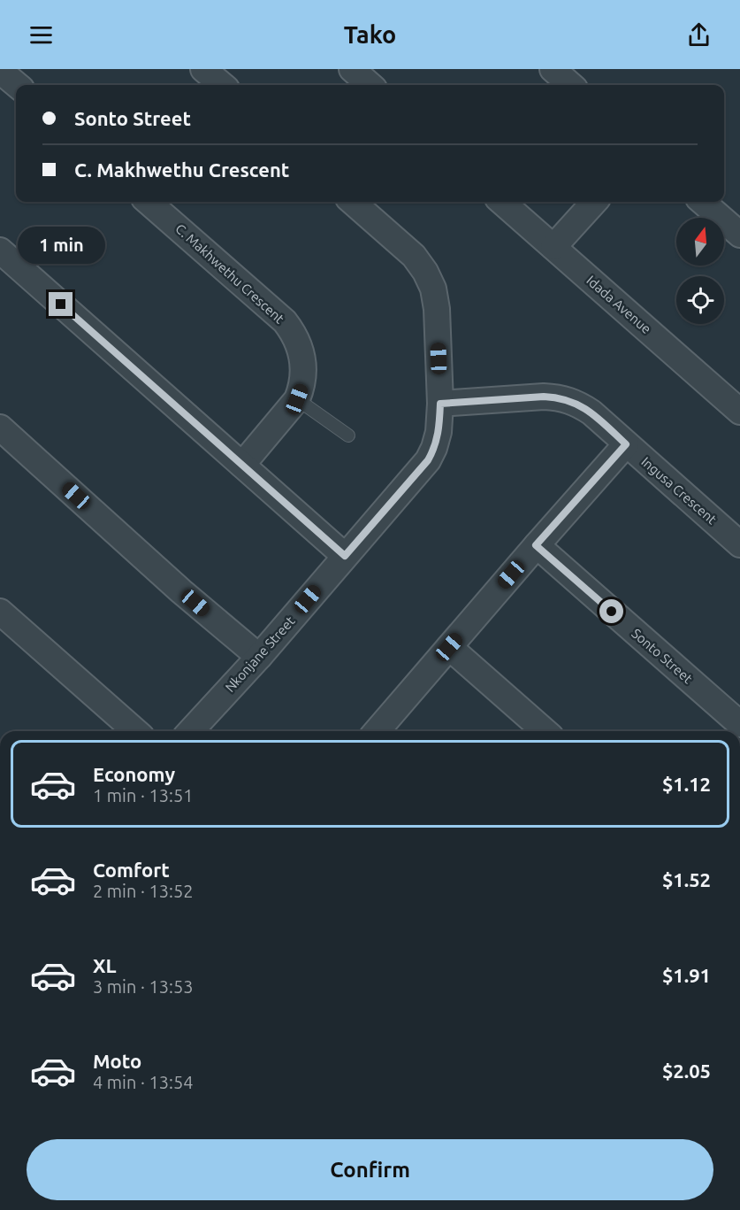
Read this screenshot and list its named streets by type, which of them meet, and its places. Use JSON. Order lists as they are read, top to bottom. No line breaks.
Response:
{"streets":{"street":["C. Makhwethu Crescent","Idada Avenue","Ingusa Crescent","Nkonjane Street","Sonto Street"]},"crossings":[["Ingusa Crescent","Nkonjane Street"]],"north":"top","page":{"header":"Tako","banner":["Sonto Street","C. Makhwethu Crescent"],"bubble":"1 min","list":[{"name":"Economy","note":"1 min · 13:51","value":"$1.12"},{"name":"Comfort","note":"2 min · 13:52","value":"$1.52"},{"name":"XL","note":"3 min · 13:53","value":"$1.91"},{"name":"Moto","note":"4 min · 13:54","value":"$2.05"}],"buttons":"Confirm"}}
